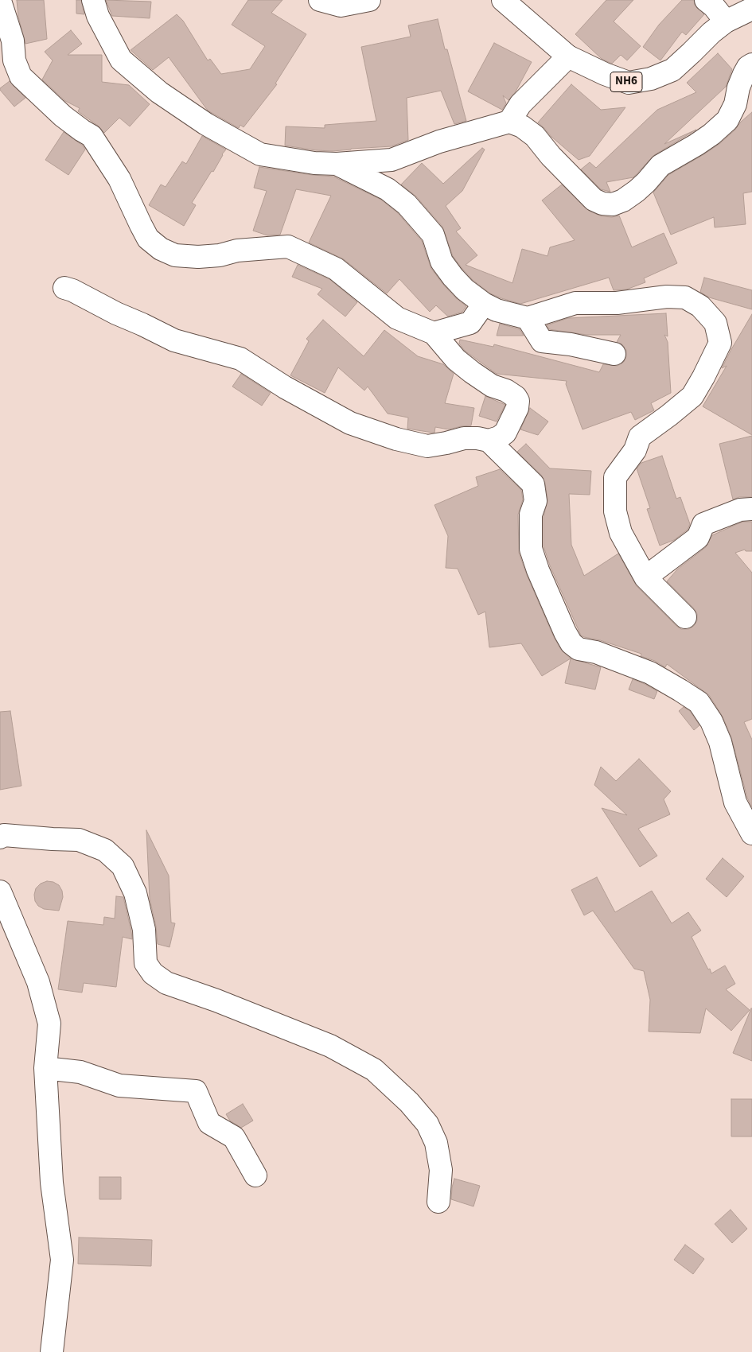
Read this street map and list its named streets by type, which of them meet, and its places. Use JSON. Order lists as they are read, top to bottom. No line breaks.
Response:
{"streets":{"main road":["NH6"]}}
